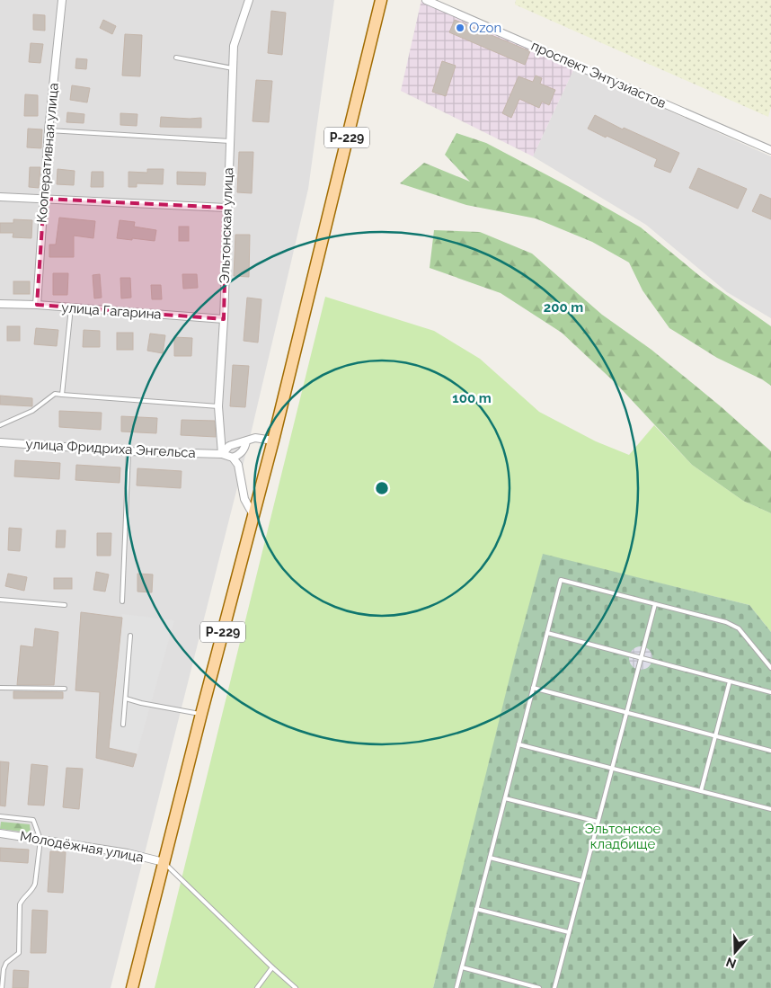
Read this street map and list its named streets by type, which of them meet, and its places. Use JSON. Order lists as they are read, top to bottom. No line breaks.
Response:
{"streets":{"main road":["Р-229"],"street":["проспект Энтузиастов","Кооперативная улица","Эльтонская улица","улица Гагарина","улица Фридриха Энгельса","Молодёжная улица"]},"crossings":[["Р-229","Молодёжная улица"],["Кооперативная улица","улица Гагарина"],["Эльтонская улица","улица Гагарина"],["Эльтонская улица","улица Фридриха Энгельса"]],"parks":["Эльтонское кладбище"],"places":["Ozon"],"north":"bottom","rings":["200 m","100 m"]}
